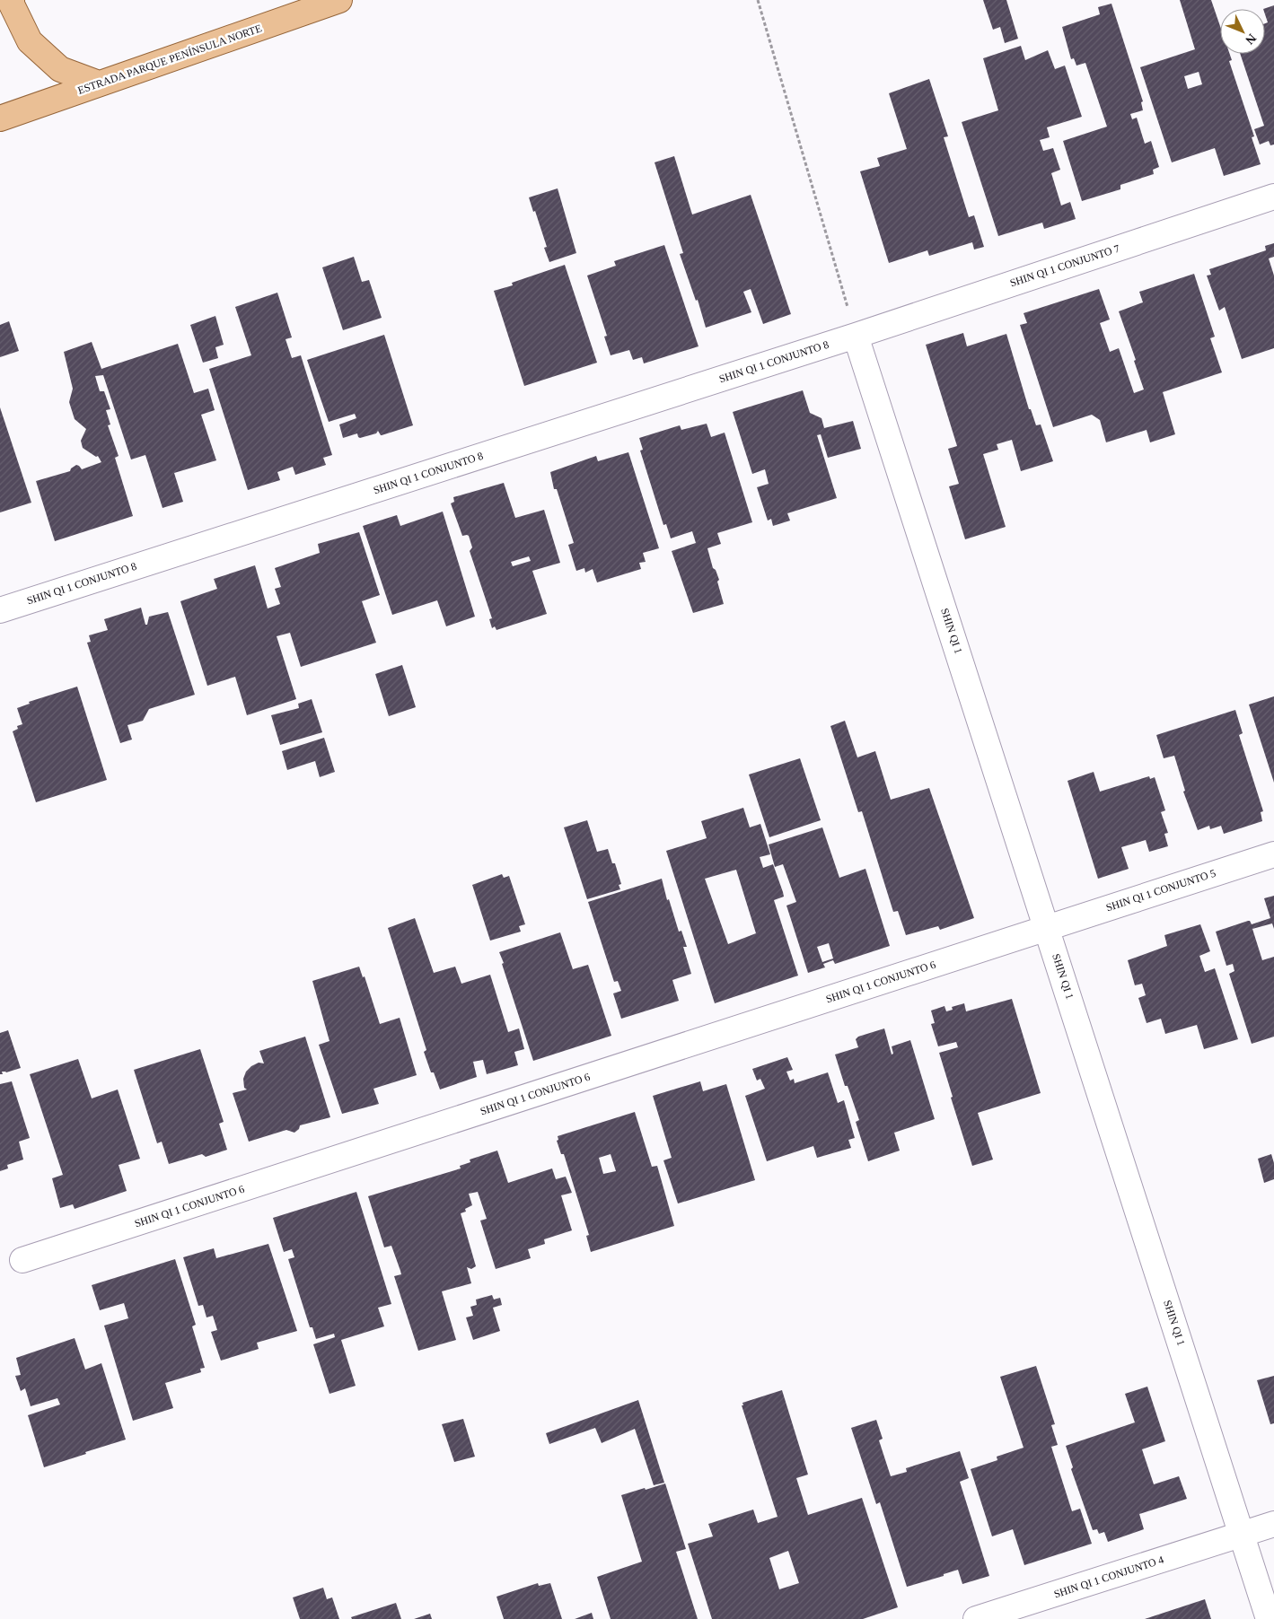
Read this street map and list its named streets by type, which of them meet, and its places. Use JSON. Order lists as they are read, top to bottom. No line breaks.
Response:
{"streets":{"main road":["ESTRADA PARQUE PENÍNSULA NORTE"],"street":["SHIN QI 1 CONJUNTO 7","SHIN QI 1 CONJUNTO 8","SHIN QI 1","SHIN QI 1 CONJUNTO 5","SHIN QI 1 CONJUNTO 6","SHIN QI 1 CONJUNTO 4"]},"crossings":[["SHIN QI 1 CONJUNTO 7","SHIN QI 1 CONJUNTO 8"],["SHIN QI 1 CONJUNTO 7","SHIN QI 1"],["SHIN QI 1 CONJUNTO 8","SHIN QI 1"],["SHIN QI 1","SHIN QI 1 CONJUNTO 5"],["SHIN QI 1","SHIN QI 1 CONJUNTO 6"],["SHIN QI 1","SHIN QI 1 CONJUNTO 4"],["SHIN QI 1 CONJUNTO 5","SHIN QI 1 CONJUNTO 6"]],"north":"bottom right"}
